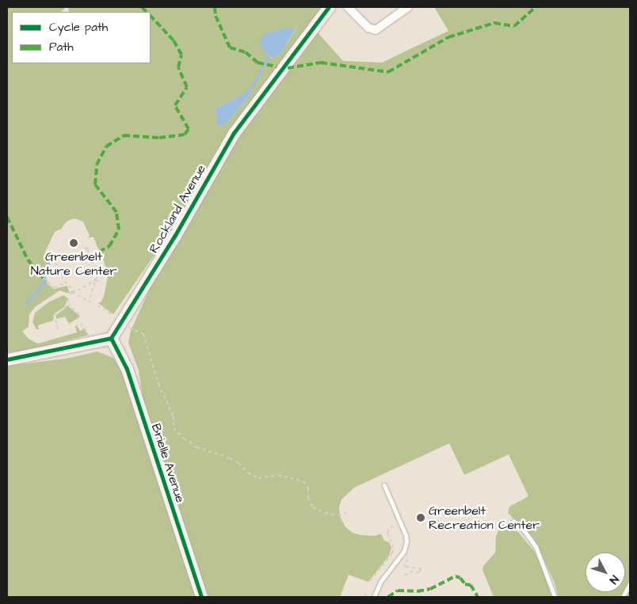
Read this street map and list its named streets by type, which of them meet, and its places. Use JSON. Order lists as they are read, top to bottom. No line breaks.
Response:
{"streets":{"street":["Rockland Avenue","Brielle Avenue"]},"crossings":[["Rockland Avenue","Brielle Avenue"]],"places":["Greenbelt Nature Center","Greenbelt Recreation Center"],"legend":["Cycle path","Path"],"north":"bottom right"}
